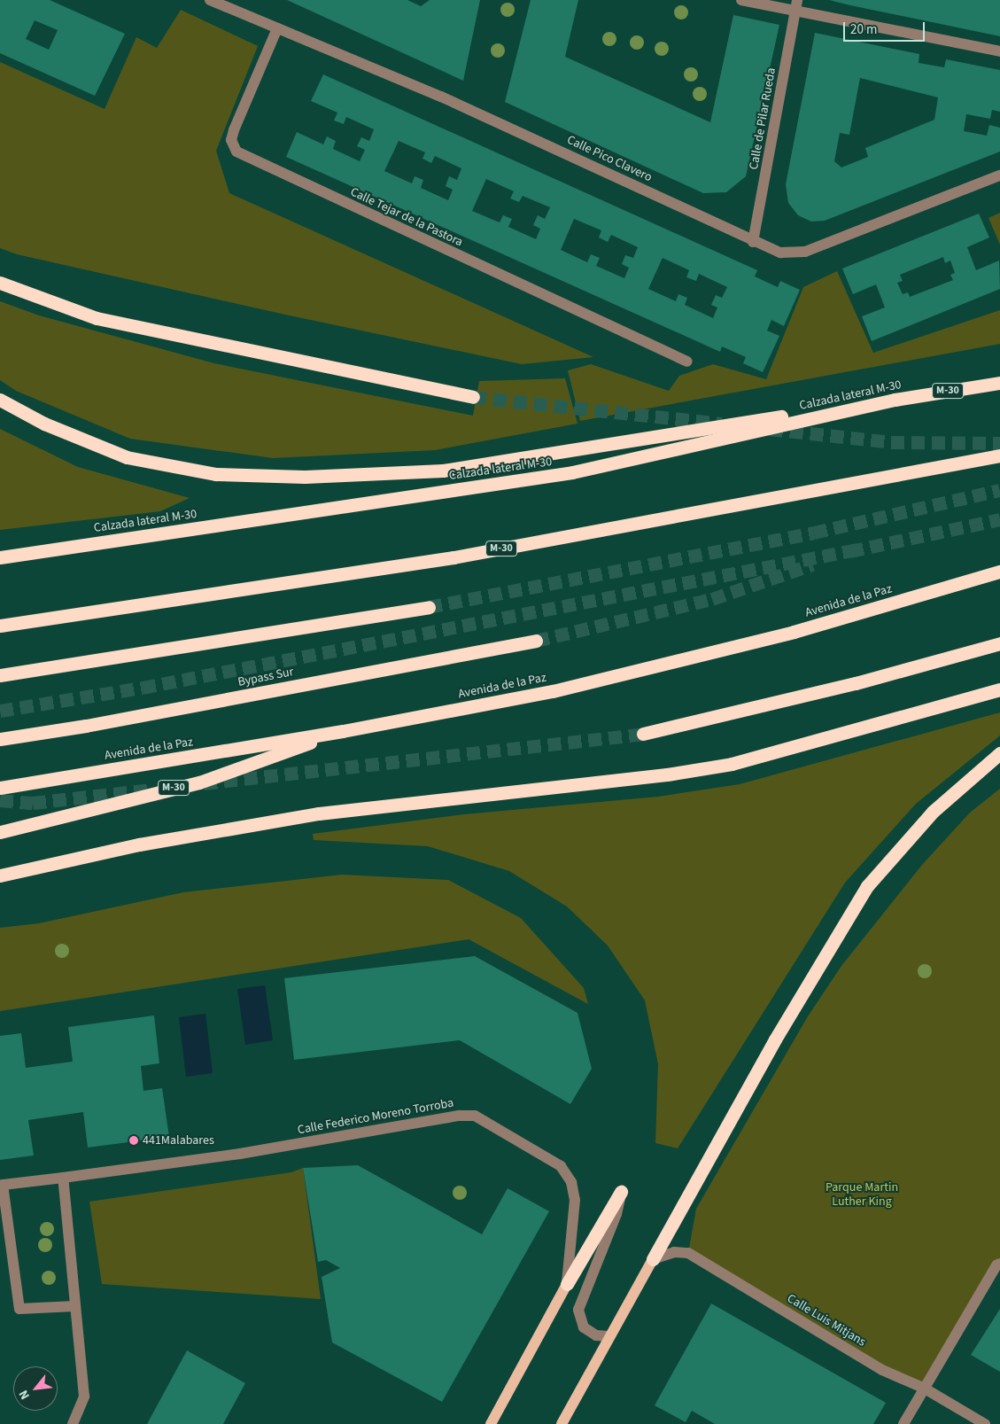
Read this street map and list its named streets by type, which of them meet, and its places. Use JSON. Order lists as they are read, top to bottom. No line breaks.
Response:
{"streets":{"highway":["M-30","Calzada lateral M-30","Avenida de la Paz","Bypass Sur"],"street":["Calle de Pilar Rueda","Calle Pico Clavero","Calle Tejar de la Pastora","Calle Federico Moreno Torroba","Calle Luis Mitjans"]},"crossings":[["Calle de Pilar Rueda","Calle Pico Clavero"],["Calle Pico Clavero","Calle Tejar de la Pastora"],["M-30","Avenida de la Paz"]],"parks":["Parque Martin Luther King"],"places":["441Malabares"],"scale_bar":"20 m","north":"bottom left"}
